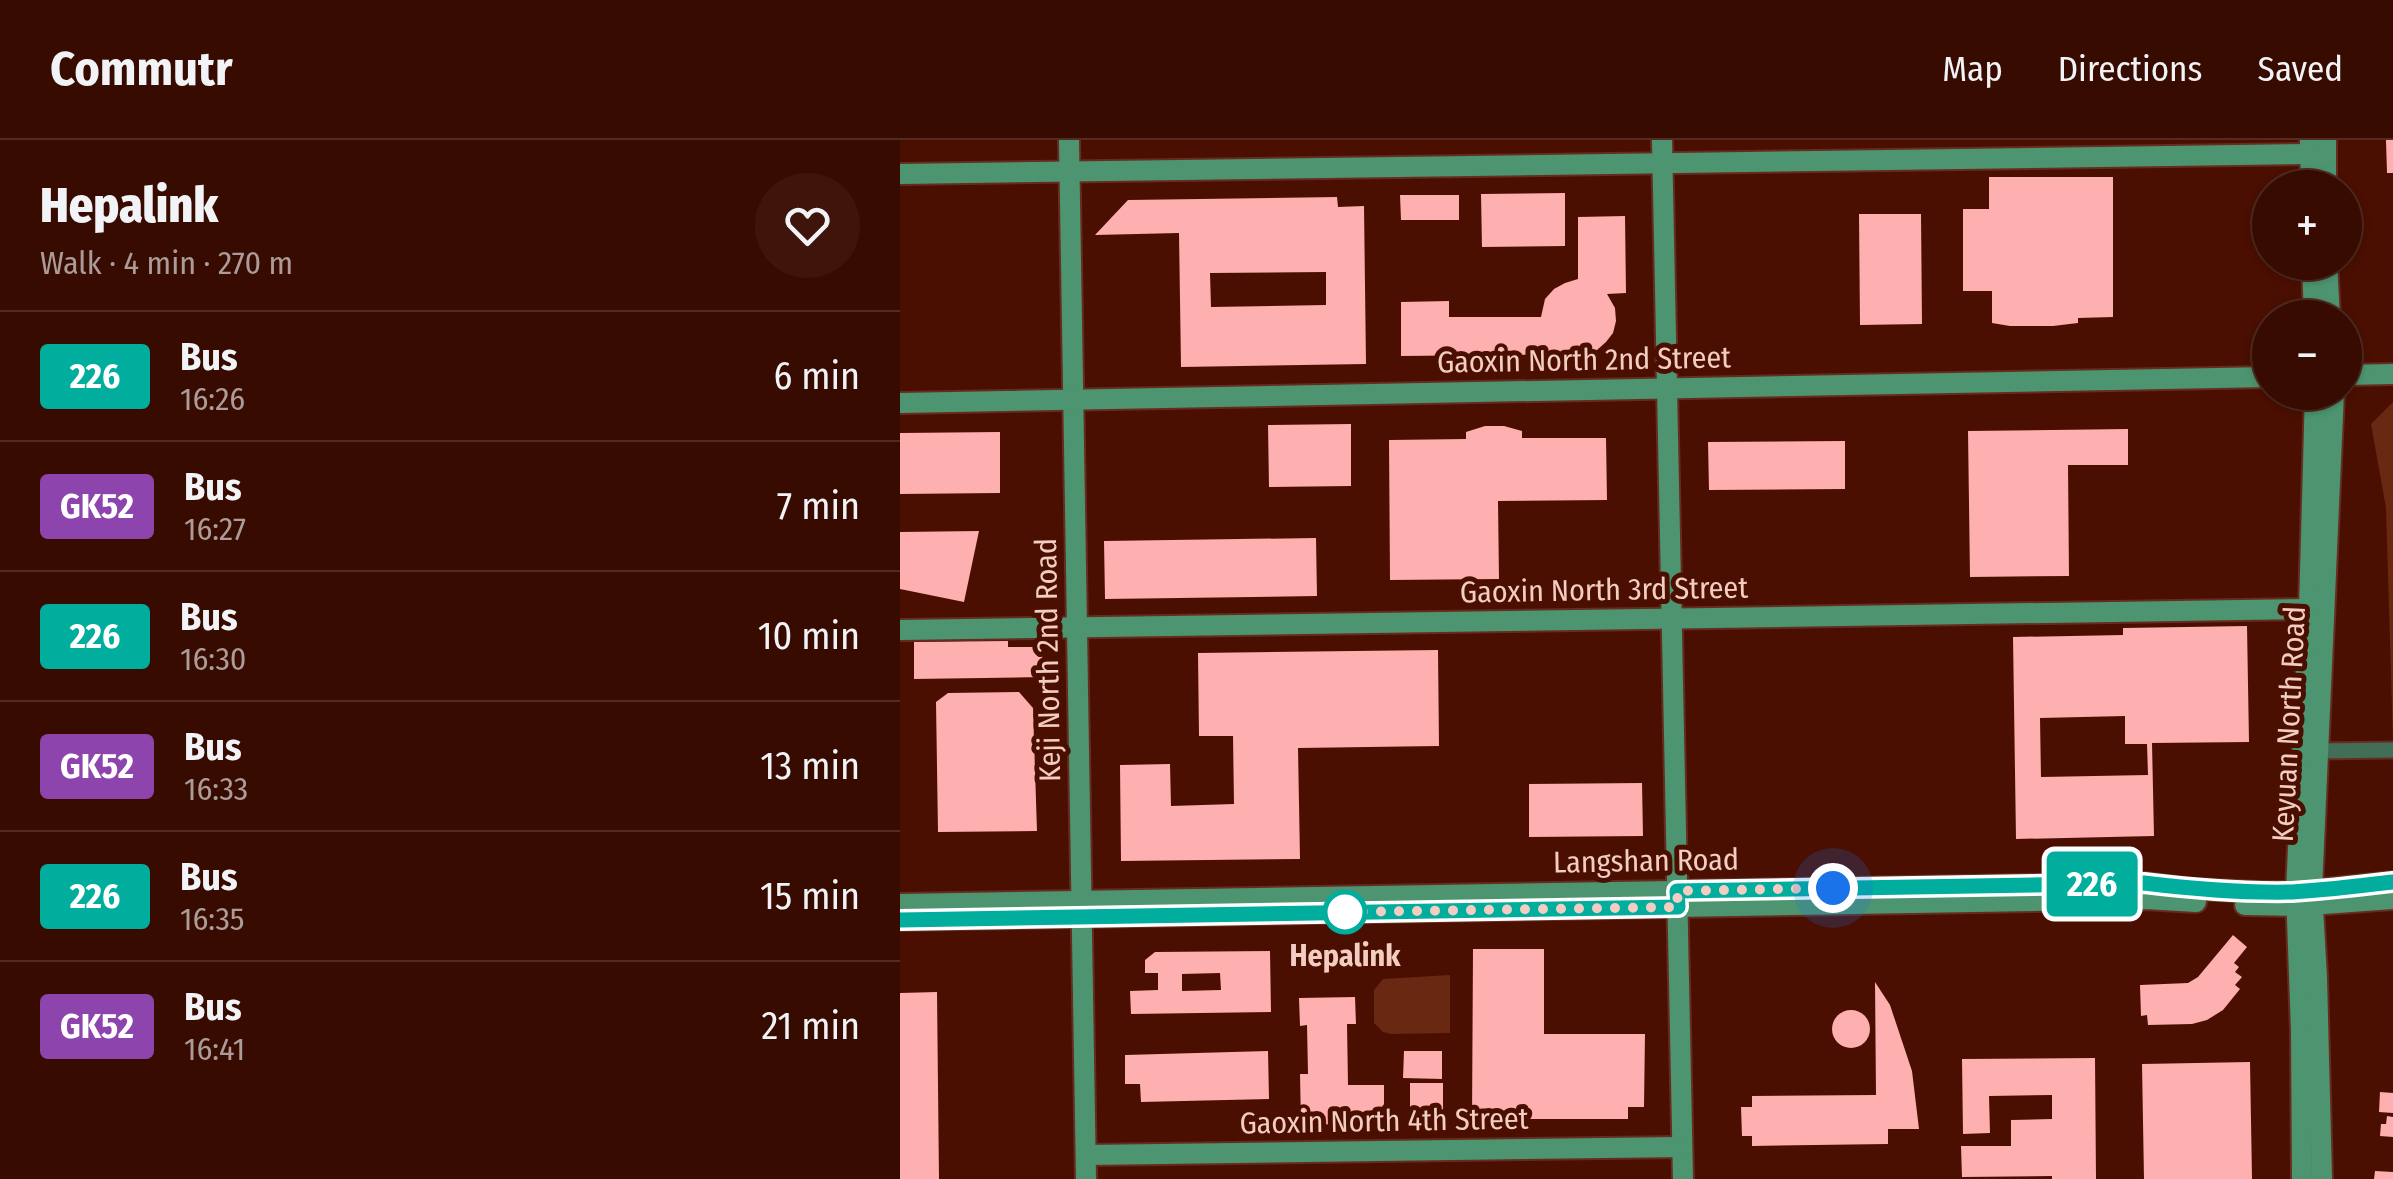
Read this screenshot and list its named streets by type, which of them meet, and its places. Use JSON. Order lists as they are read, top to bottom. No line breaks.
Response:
{"streets":{"street":["Gaoxin North 2nd Street","Gaoxin North 3rd Street","Keji North 2nd Road","Keyuan North Road","Langshan Road","Gaoxin North 4th Street"]},"crossings":[["Gaoxin North 2nd Street","Keji North 2nd Road"],["Gaoxin North 3rd Street","Keji North 2nd Road"],["Gaoxin North 3rd Street","Keyuan North Road"],["Keji North 2nd Road","Langshan Road"],["Keji North 2nd Road","Gaoxin North 4th Street"],["Keyuan North Road","Langshan Road"]],"places":["Hepalink"],"lines":["bus line 226"],"page":{"header":"Commutr","nav":["Map","Directions","Saved"],"heading":["Hepalink","Walk · 4 min · 270 m"],"on_map":"226","map_buttons":["+","−"],"list":[{"mark":"226","name":"Bus","note":"16:26","value":"6 min"},{"mark":"GK52","name":"Bus","note":"16:27","value":"7 min"},{"mark":"226","name":"Bus","note":"16:30","value":"10 min"},{"mark":"GK52","name":"Bus","note":"16:33","value":"13 min"},{"mark":"226","name":"Bus","note":"16:35","value":"15 min"},{"mark":"GK52","name":"Bus","note":"16:41","value":"21 min"}]}}
